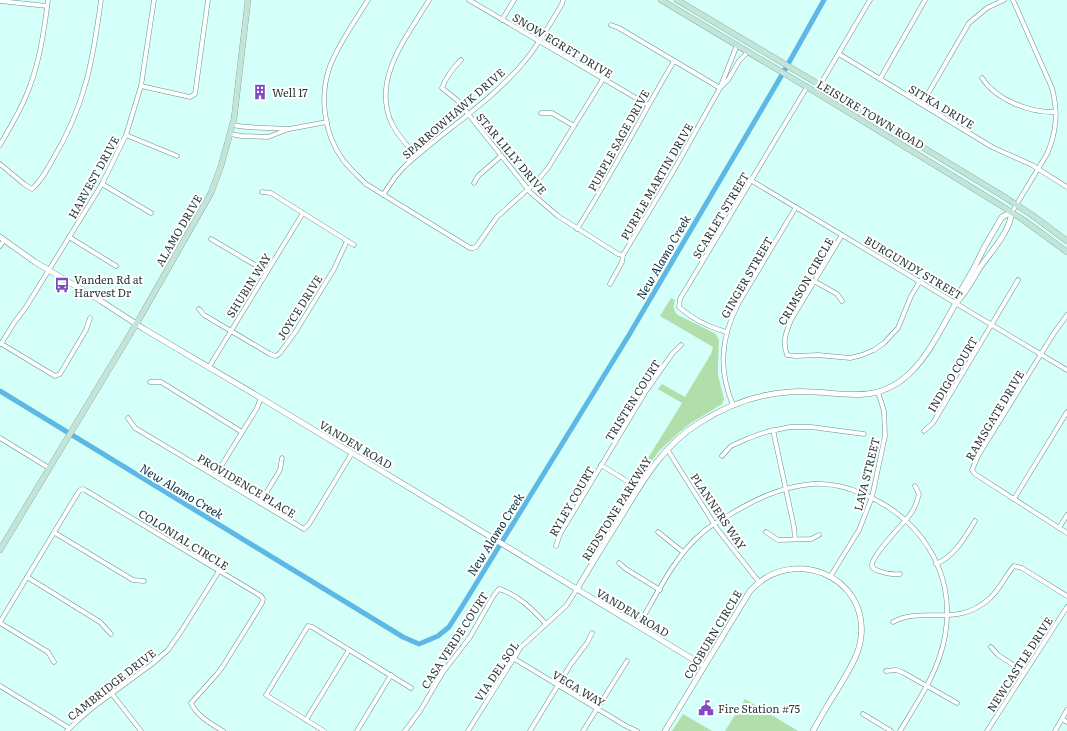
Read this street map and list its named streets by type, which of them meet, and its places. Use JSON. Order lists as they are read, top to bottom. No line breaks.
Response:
{"streets":{"main road":["LEISURE TOWN ROAD","ALAMO DRIVE"],"street":["SNOW EGRET DRIVE","SITKA DRIVE","SPARROWHAWK DRIVE","PURPLE SAGE DRIVE","STAR LILLY DRIVE","HARVEST DRIVE","PURPLE MARTIN DRIVE","SCARLET STREET","BURGUNDY STREET","GINGER STREET","CRIMSON CIRCLE","SHUBIN WAY","JOYCE DRIVE","INDIGO COURT","TRISTEN COURT","RAMSGATE DRIVE","VANDEN ROAD","LAVA STREET","PROVIDENCE PLACE","RYLEY COURT","REDSTONE PARKWAY","PLANNERS WAY","COLONIAL CIRCLE","COGBURN CIRCLE","CASA VERDE COURT","NEWCASTLE DRIVE","VIA DEL SOL","CAMBRIDGE DRIVE","VEGA WAY"]},"crossings":[["SNOW EGRET DRIVE","SPARROWHAWK DRIVE"],["SNOW EGRET DRIVE","PURPLE SAGE DRIVE"],["SPARROWHAWK DRIVE","STAR LILLY DRIVE"],["LEISURE TOWN ROAD","PURPLE MARTIN DRIVE"],["LEISURE TOWN ROAD","SCARLET STREET"],["LEISURE TOWN ROAD","REDSTONE PARKWAY"],["PURPLE SAGE DRIVE","STAR LILLY DRIVE"],["STAR LILLY DRIVE","PURPLE MARTIN DRIVE"],["HARVEST DRIVE","VANDEN ROAD"],["SCARLET STREET","BURGUNDY STREET"],["SCARLET STREET","GINGER STREET"],["ALAMO DRIVE","VANDEN ROAD"],["BURGUNDY STREET","GINGER STREET"],["BURGUNDY STREET","CRIMSON CIRCLE"],["BURGUNDY STREET","INDIGO COURT"],["BURGUNDY STREET","RAMSGATE DRIVE"],["BURGUNDY STREET","REDSTONE PARKWAY"],["GINGER STREET","REDSTONE PARKWAY"],["SHUBIN WAY","JOYCE DRIVE"],["SHUBIN WAY","VANDEN ROAD"],["TRISTEN COURT","RYLEY COURT"],["VANDEN ROAD","PROVIDENCE PLACE"],["VANDEN ROAD","REDSTONE PARKWAY"],["VANDEN ROAD","COGBURN CIRCLE"],["VANDEN ROAD","VIA DEL SOL"],["LAVA STREET","REDSTONE PARKWAY"],["LAVA STREET","COGBURN CIRCLE"],["REDSTONE PARKWAY","PLANNERS WAY"],["REDSTONE PARKWAY","VIA DEL SOL"],["PLANNERS WAY","COGBURN CIRCLE"],["COLONIAL CIRCLE","CAMBRIDGE DRIVE"],["CASA VERDE COURT","VIA DEL SOL"],["VIA DEL SOL","VEGA WAY"]],"water":["New Alamo Creek"],"places":{"building":["Well 17"],"bus stop":["Vanden Rd at Harvest Dr"],"public building":["Fire Station #75"]}}
